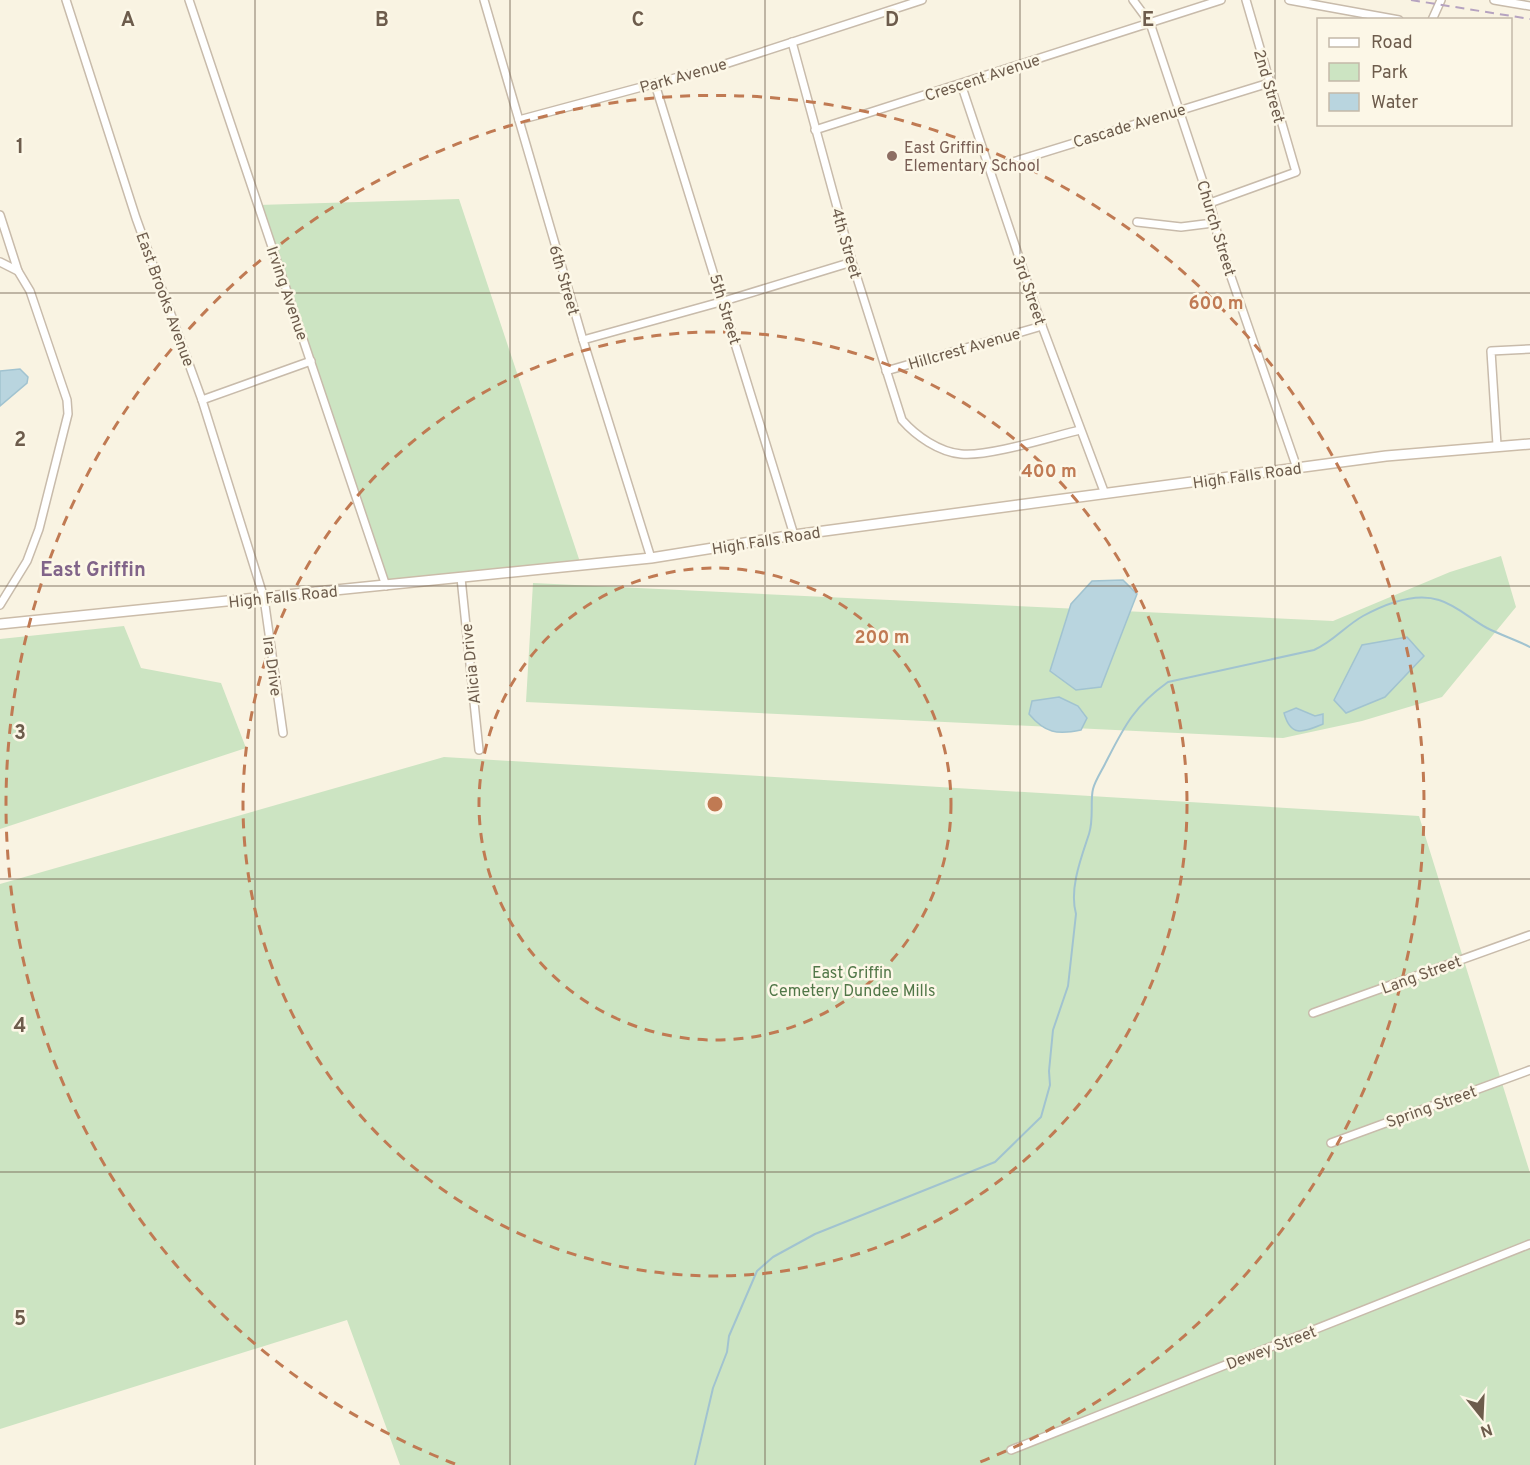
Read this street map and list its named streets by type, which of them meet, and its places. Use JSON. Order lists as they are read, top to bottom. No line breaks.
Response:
{"streets":{"street":["Park Avenue","Crescent Avenue","2nd Street","Cascade Avenue","Church Street","4th Street","6th Street","3rd Street","Irving Avenue","East Brooks Avenue","5th Street","Hillcrest Avenue","High Falls Road","Alicia Drive","Ira Drive","Lang Street","Spring Street","Dewey Street"]},"crossings":[["Park Avenue","4th Street"],["Park Avenue","6th Street"],["Park Avenue","5th Street"],["Crescent Avenue","Church Street"],["Crescent Avenue","4th Street"],["Crescent Avenue","3rd Street"],["2nd Street","Cascade Avenue"],["2nd Street","Church Street"],["Cascade Avenue","Church Street"],["Cascade Avenue","3rd Street"],["Church Street","High Falls Road"],["4th Street","3rd Street"],["4th Street","Hillcrest Avenue"],["6th Street","High Falls Road"],["3rd Street","Hillcrest Avenue"],["3rd Street","High Falls Road"],["Irving Avenue","High Falls Road"],["East Brooks Avenue","High Falls Road"],["East Brooks Avenue","Ira Drive"],["5th Street","High Falls Road"],["High Falls Road","Alicia Drive"],["High Falls Road","Ira Drive"]],"districts":["East Griffin"],"parks":["East Griffin Cemetery Dundee Mills"],"places":["East Griffin Elementary School"],"legend":["Road","Park","Water"],"north":"bottom","grid":{"columns":["A","B","C","D","E"],"rows":["1","2","3","4","5"]},"rings":["600 m","400 m","200 m"]}
